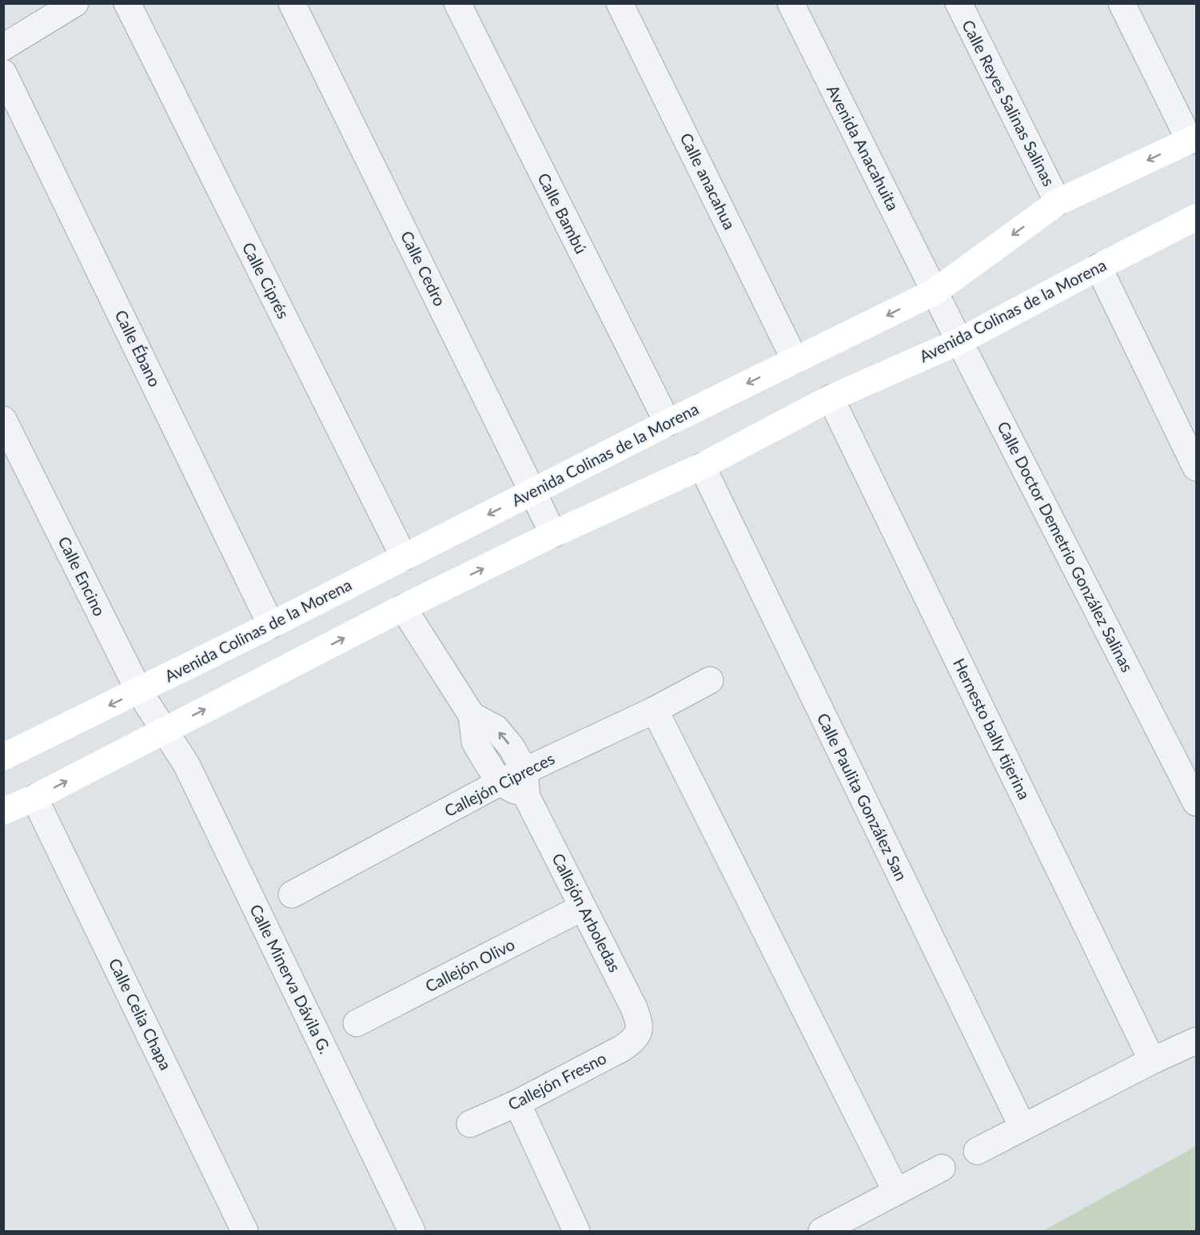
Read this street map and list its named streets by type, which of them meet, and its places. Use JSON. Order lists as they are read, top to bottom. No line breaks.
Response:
{"streets":{"street":["Calle Reyes Salinas Salinas","Avenida Anacahuita","Calle anacahua","Calle Bambú","Calle Cedro","Calle Ciprés","Avenida Colinas de la Morena","Calle Ébano","Calle Doctor Demetrio González Salinas","Calle Encino","Hernesto bally tijerina","Callejón Cipreces","Calle Paulita González San","Callejón Arboledas","Callejón Olivo","Calle Minerva Dávila G.","Calle Celia Chapa","Callejón Fresno"]},"crossings":[["Calle Reyes Salinas Salinas","Avenida Colinas de la Morena"],["Avenida Anacahuita","Avenida Colinas de la Morena"],["Avenida Anacahuita","Calle Doctor Demetrio González Salinas"],["Calle anacahua","Avenida Colinas de la Morena"],["Calle Bambú","Avenida Colinas de la Morena"],["Calle Cedro","Avenida Colinas de la Morena"],["Calle Ciprés","Avenida Colinas de la Morena"],["Avenida Colinas de la Morena","Calle Ébano"],["Avenida Colinas de la Morena","Calle Doctor Demetrio González Salinas"],["Avenida Colinas de la Morena","Calle Encino"],["Avenida Colinas de la Morena","Hernesto bally tijerina"],["Avenida Colinas de la Morena","Calle Paulita González San"],["Avenida Colinas de la Morena","Callejón Arboledas"],["Avenida Colinas de la Morena","Calle Minerva Dávila G."],["Avenida Colinas de la Morena","Calle Celia Chapa"],["Calle Encino","Calle Minerva Dávila G."],["Callejón Cipreces","Callejón Arboledas"],["Callejón Arboledas","Callejón Olivo"],["Callejón Arboledas","Callejón Fresno"]]}
